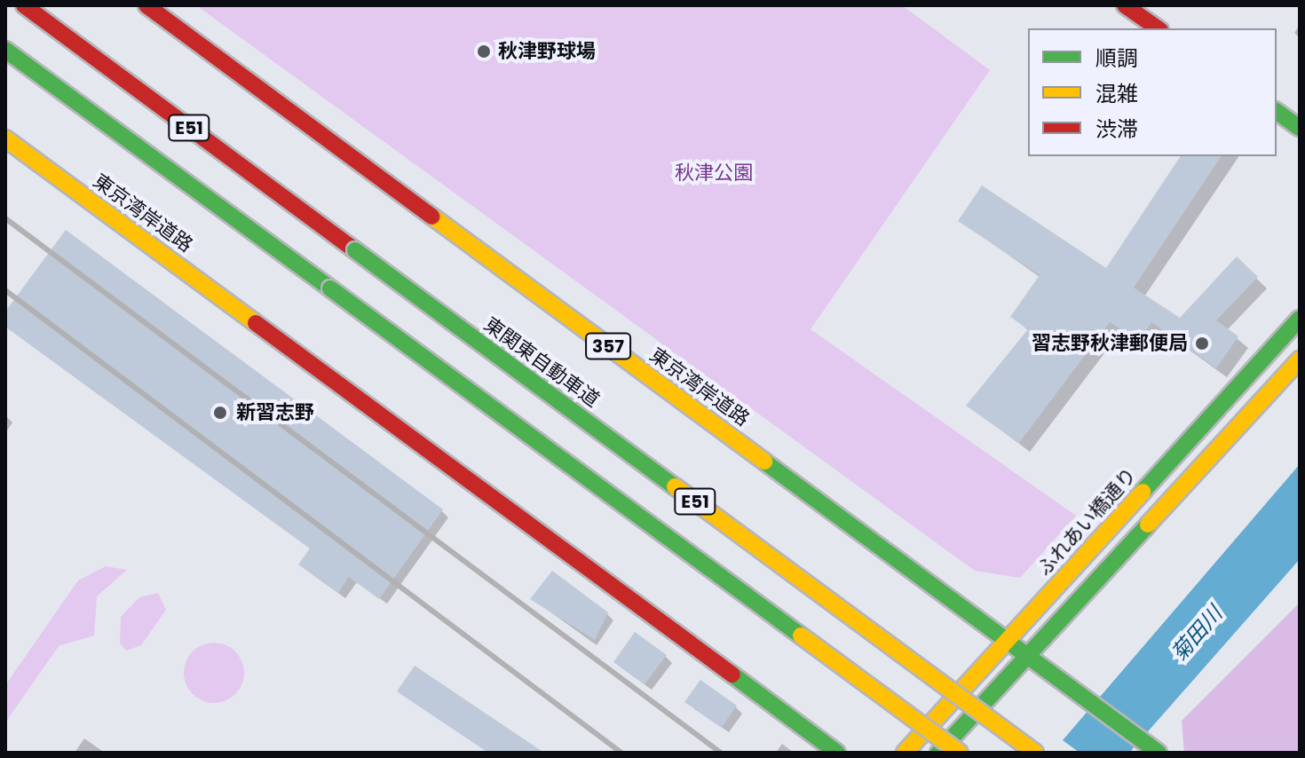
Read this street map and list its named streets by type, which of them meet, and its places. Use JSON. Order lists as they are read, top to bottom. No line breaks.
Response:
{"streets":{"main road":["E51","東京湾岸道路","357","東関東自動車道","ふれあい橋通り"]},"crossings":[["東京湾岸道路","ふれあい橋通り"]],"water":["菊田川"],"parks":["秋津公園"],"places":["秋津野球場","習志野秋津郵便局","新習志野"],"legend":["順調","混雑","渋滞"]}
